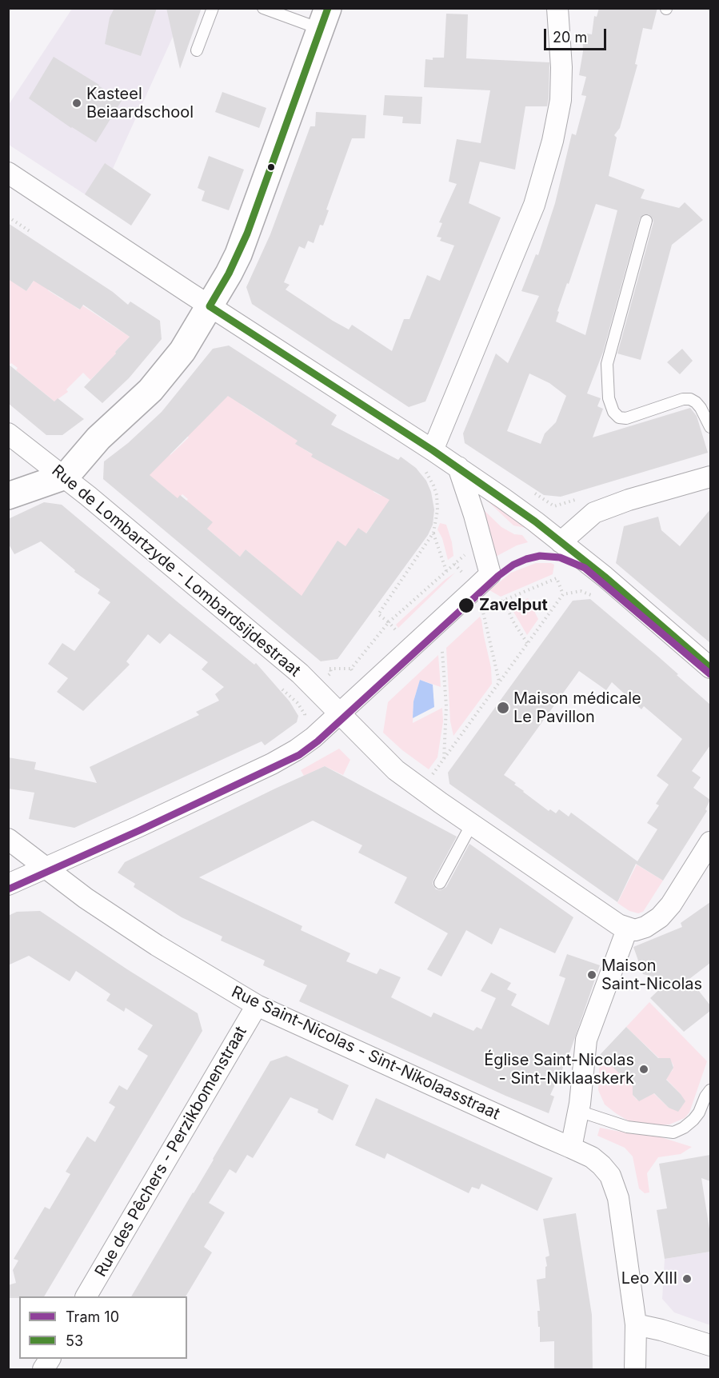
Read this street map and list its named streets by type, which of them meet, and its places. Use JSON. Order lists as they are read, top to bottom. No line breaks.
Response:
{"streets":{"street":["Rue de Lombartzyde - Lombardsijdestraat","Rue Saint-Nicolas - Sint-Nikolaasstraat","Rue des Pêchers - Perzikbomenstraat"]},"crossings":[["Rue Saint-Nicolas - Sint-Nikolaasstraat","Rue des Pêchers - Perzikbomenstraat"]],"places":["Kasteel Beiaardschool","Zavelput","Maison médicale Le Pavillon","Maison Saint-Nicolas","Église Saint-Nicolas - Sint-Niklaaskerk","Leo XIII"],"lines":["transit line 53","tram line 10"],"legend":["Tram 10","53"],"scale_bar":"20 m"}
